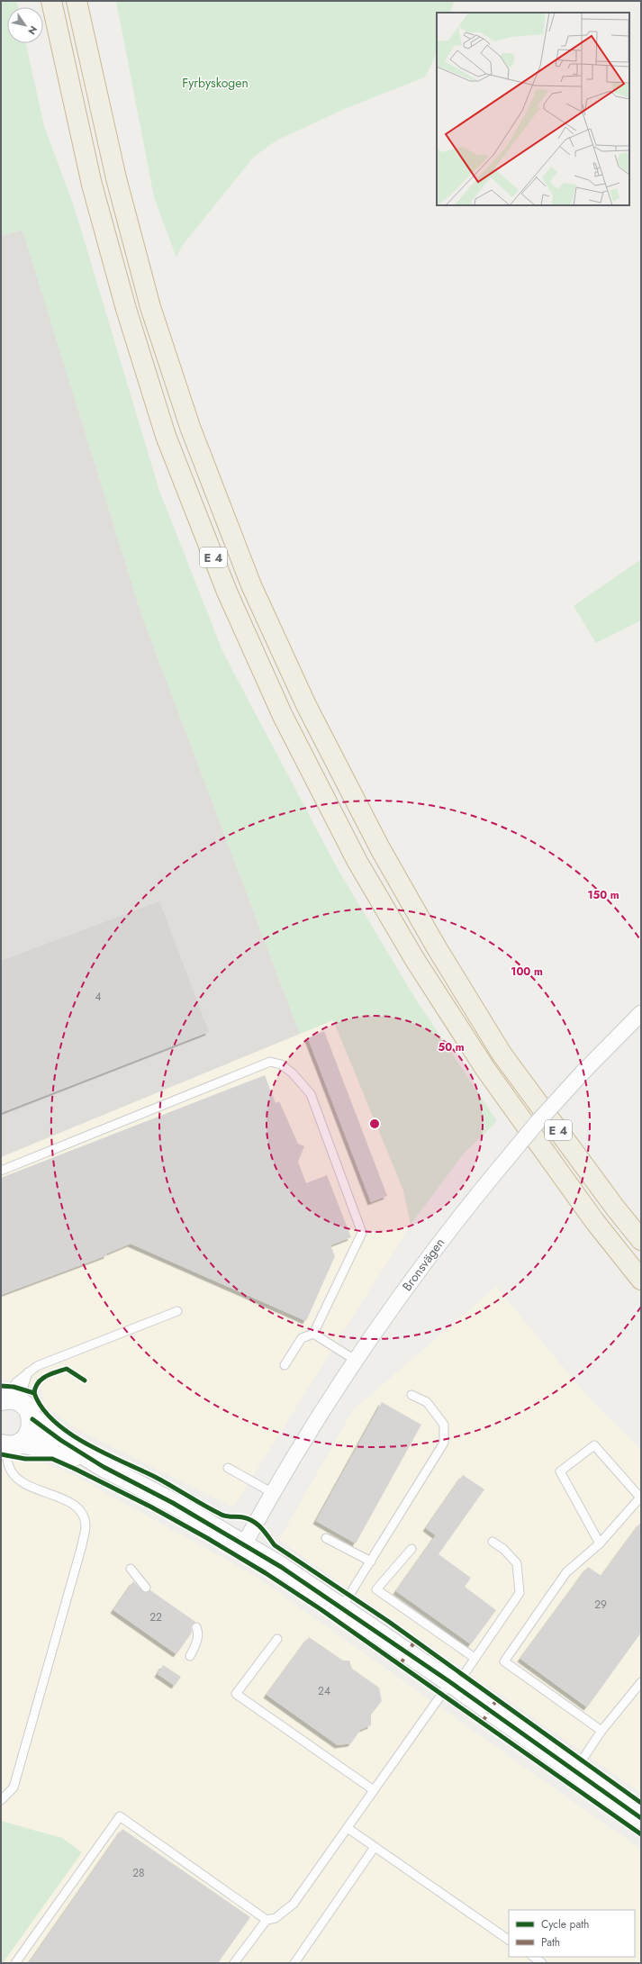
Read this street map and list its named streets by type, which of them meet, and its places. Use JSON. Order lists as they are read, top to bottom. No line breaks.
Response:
{"streets":{"highway":["E 4"],"street":["Bronsvägen"]},"parks":["Fyrbyskogen"],"house_numbers":["4","29","22","24","28"],"legend":["Cycle path","Path"],"north":"bottom right","rings":["150 m","100 m","50 m"]}
